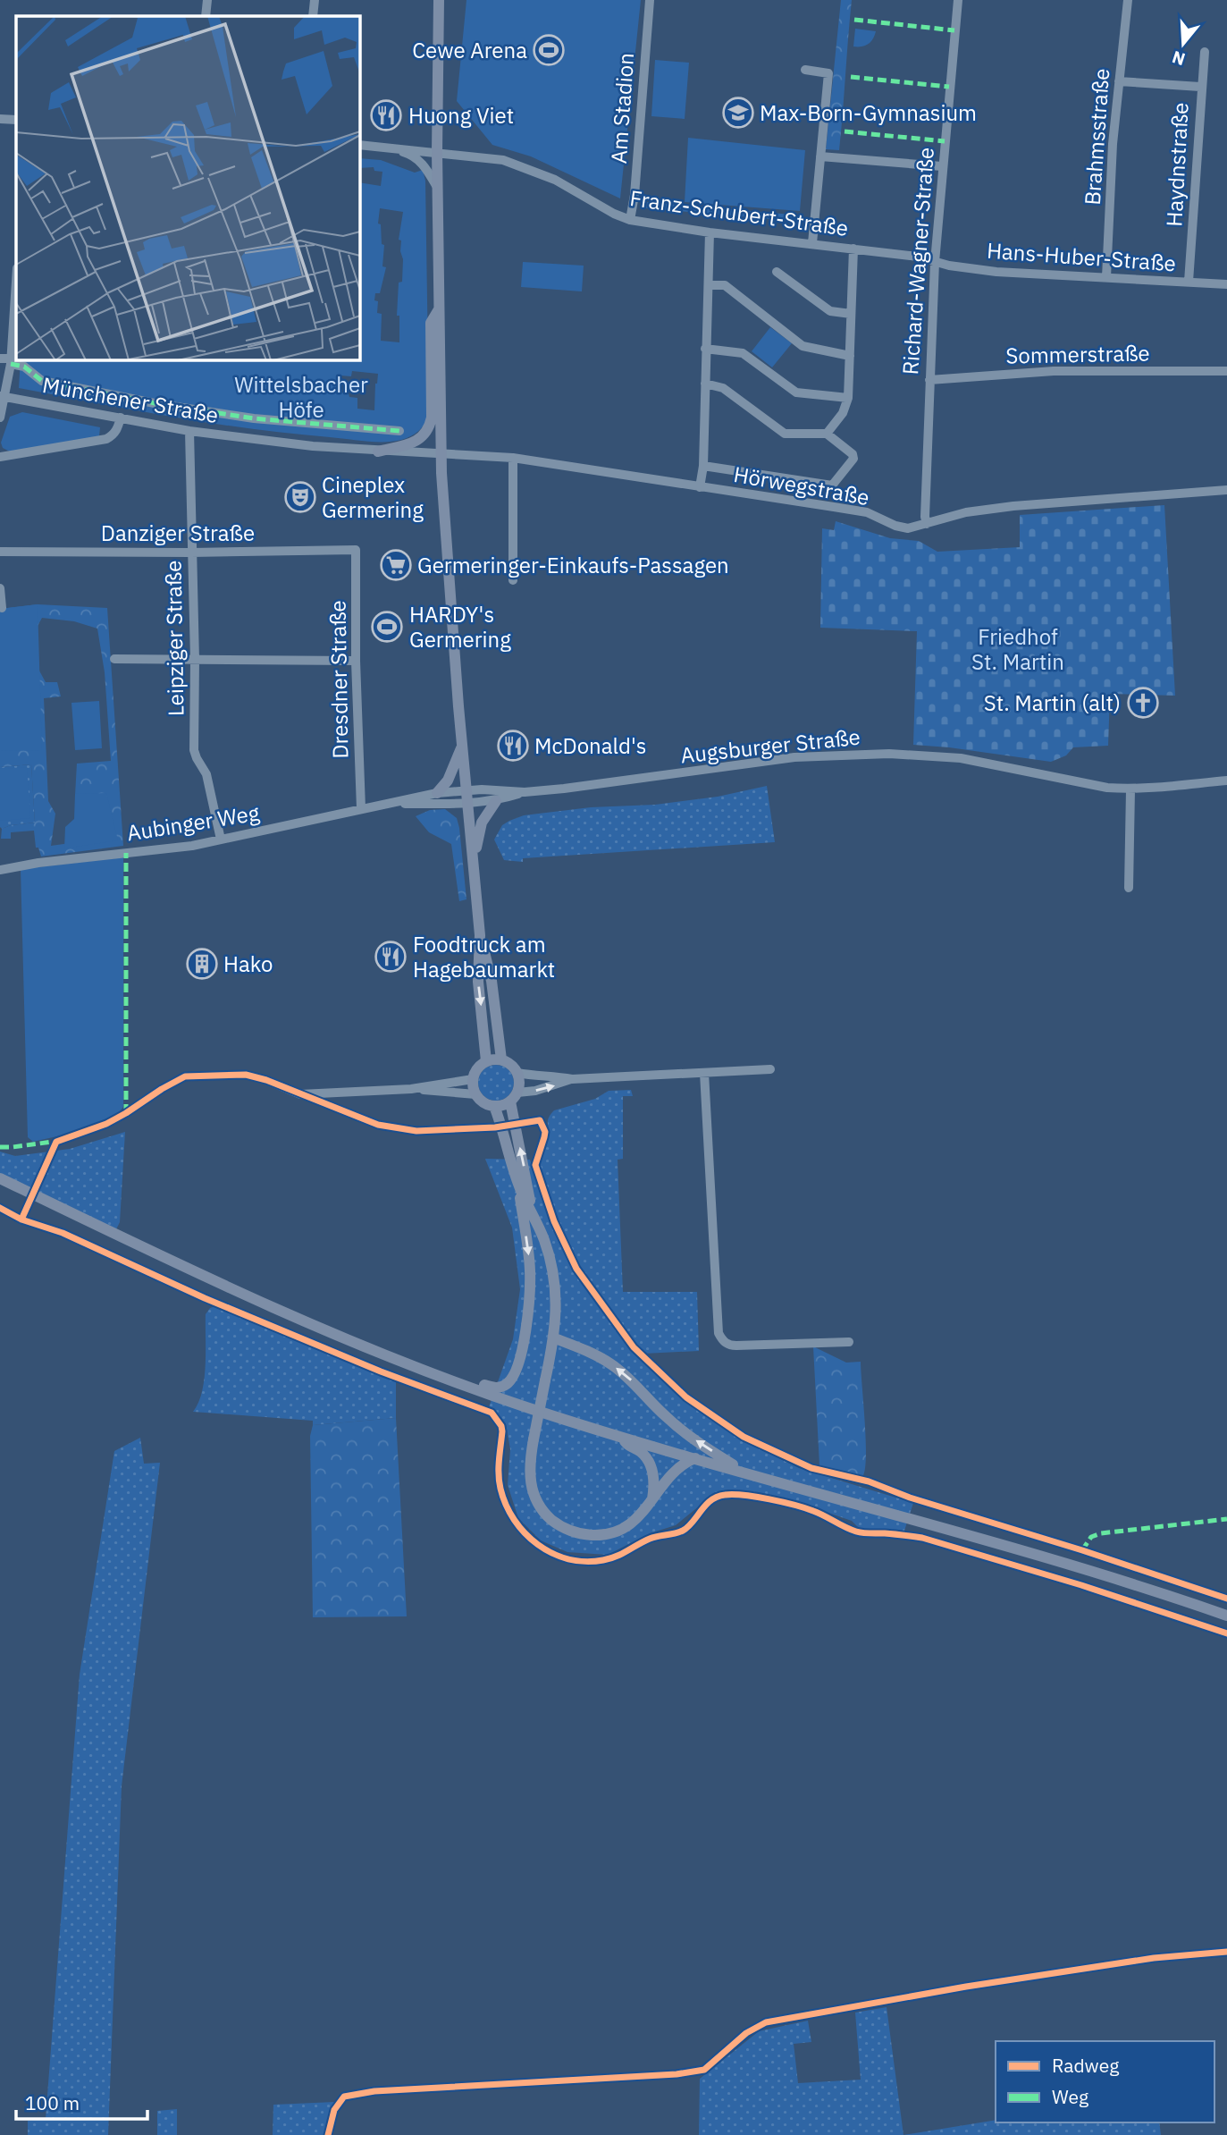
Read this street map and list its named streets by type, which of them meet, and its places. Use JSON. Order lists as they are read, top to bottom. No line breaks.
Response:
{"streets":{"street":["Am Stadion","Brahmsstraße","Haydnstraße","Franz-Schubert-Straße","Hans-Huber-Straße","Richard-Wagner-Straße","Sommerstraße","Münchener Straße","Hörwegstraße","Danziger Straße","Leipziger Straße","Dresdner Straße","Augsburger Straße","Aubinger Weg"]},"crossings":[["Am Stadion","Franz-Schubert-Straße"],["Brahmsstraße","Haydnstraße"],["Brahmsstraße","Hans-Huber-Straße"],["Haydnstraße","Hans-Huber-Straße"],["Franz-Schubert-Straße","Hans-Huber-Straße"],["Franz-Schubert-Straße","Richard-Wagner-Straße"],["Hans-Huber-Straße","Richard-Wagner-Straße"],["Richard-Wagner-Straße","Sommerstraße"],["Richard-Wagner-Straße","Hörwegstraße"],["Münchener Straße","Hörwegstraße"],["Münchener Straße","Leipziger Straße"],["Danziger Straße","Leipziger Straße"],["Danziger Straße","Dresdner Straße"],["Leipziger Straße","Aubinger Weg"],["Dresdner Straße","Aubinger Weg"],["Augsburger Straße","Aubinger Weg"]],"parks":["Wittelsbacher Höfe","Friedhof St. Martin"],"places":{"sports":["Cewe Arena","HARDY's Germering"],"school or university":["Max-Born-Gymnasium"],"restaurant":["Huong Viet","McDonald's","Foodtruck am Hagebaumarkt"],"theatre":["Cineplex Germering"],"supermarket":["Germeringer-Einkaufs-Passagen"],"church":["St. Martin (alt)"],"building":["Hako"]},"legend":["Radweg","Weg"],"scale_bar":"100 m","north":"bottom"}
